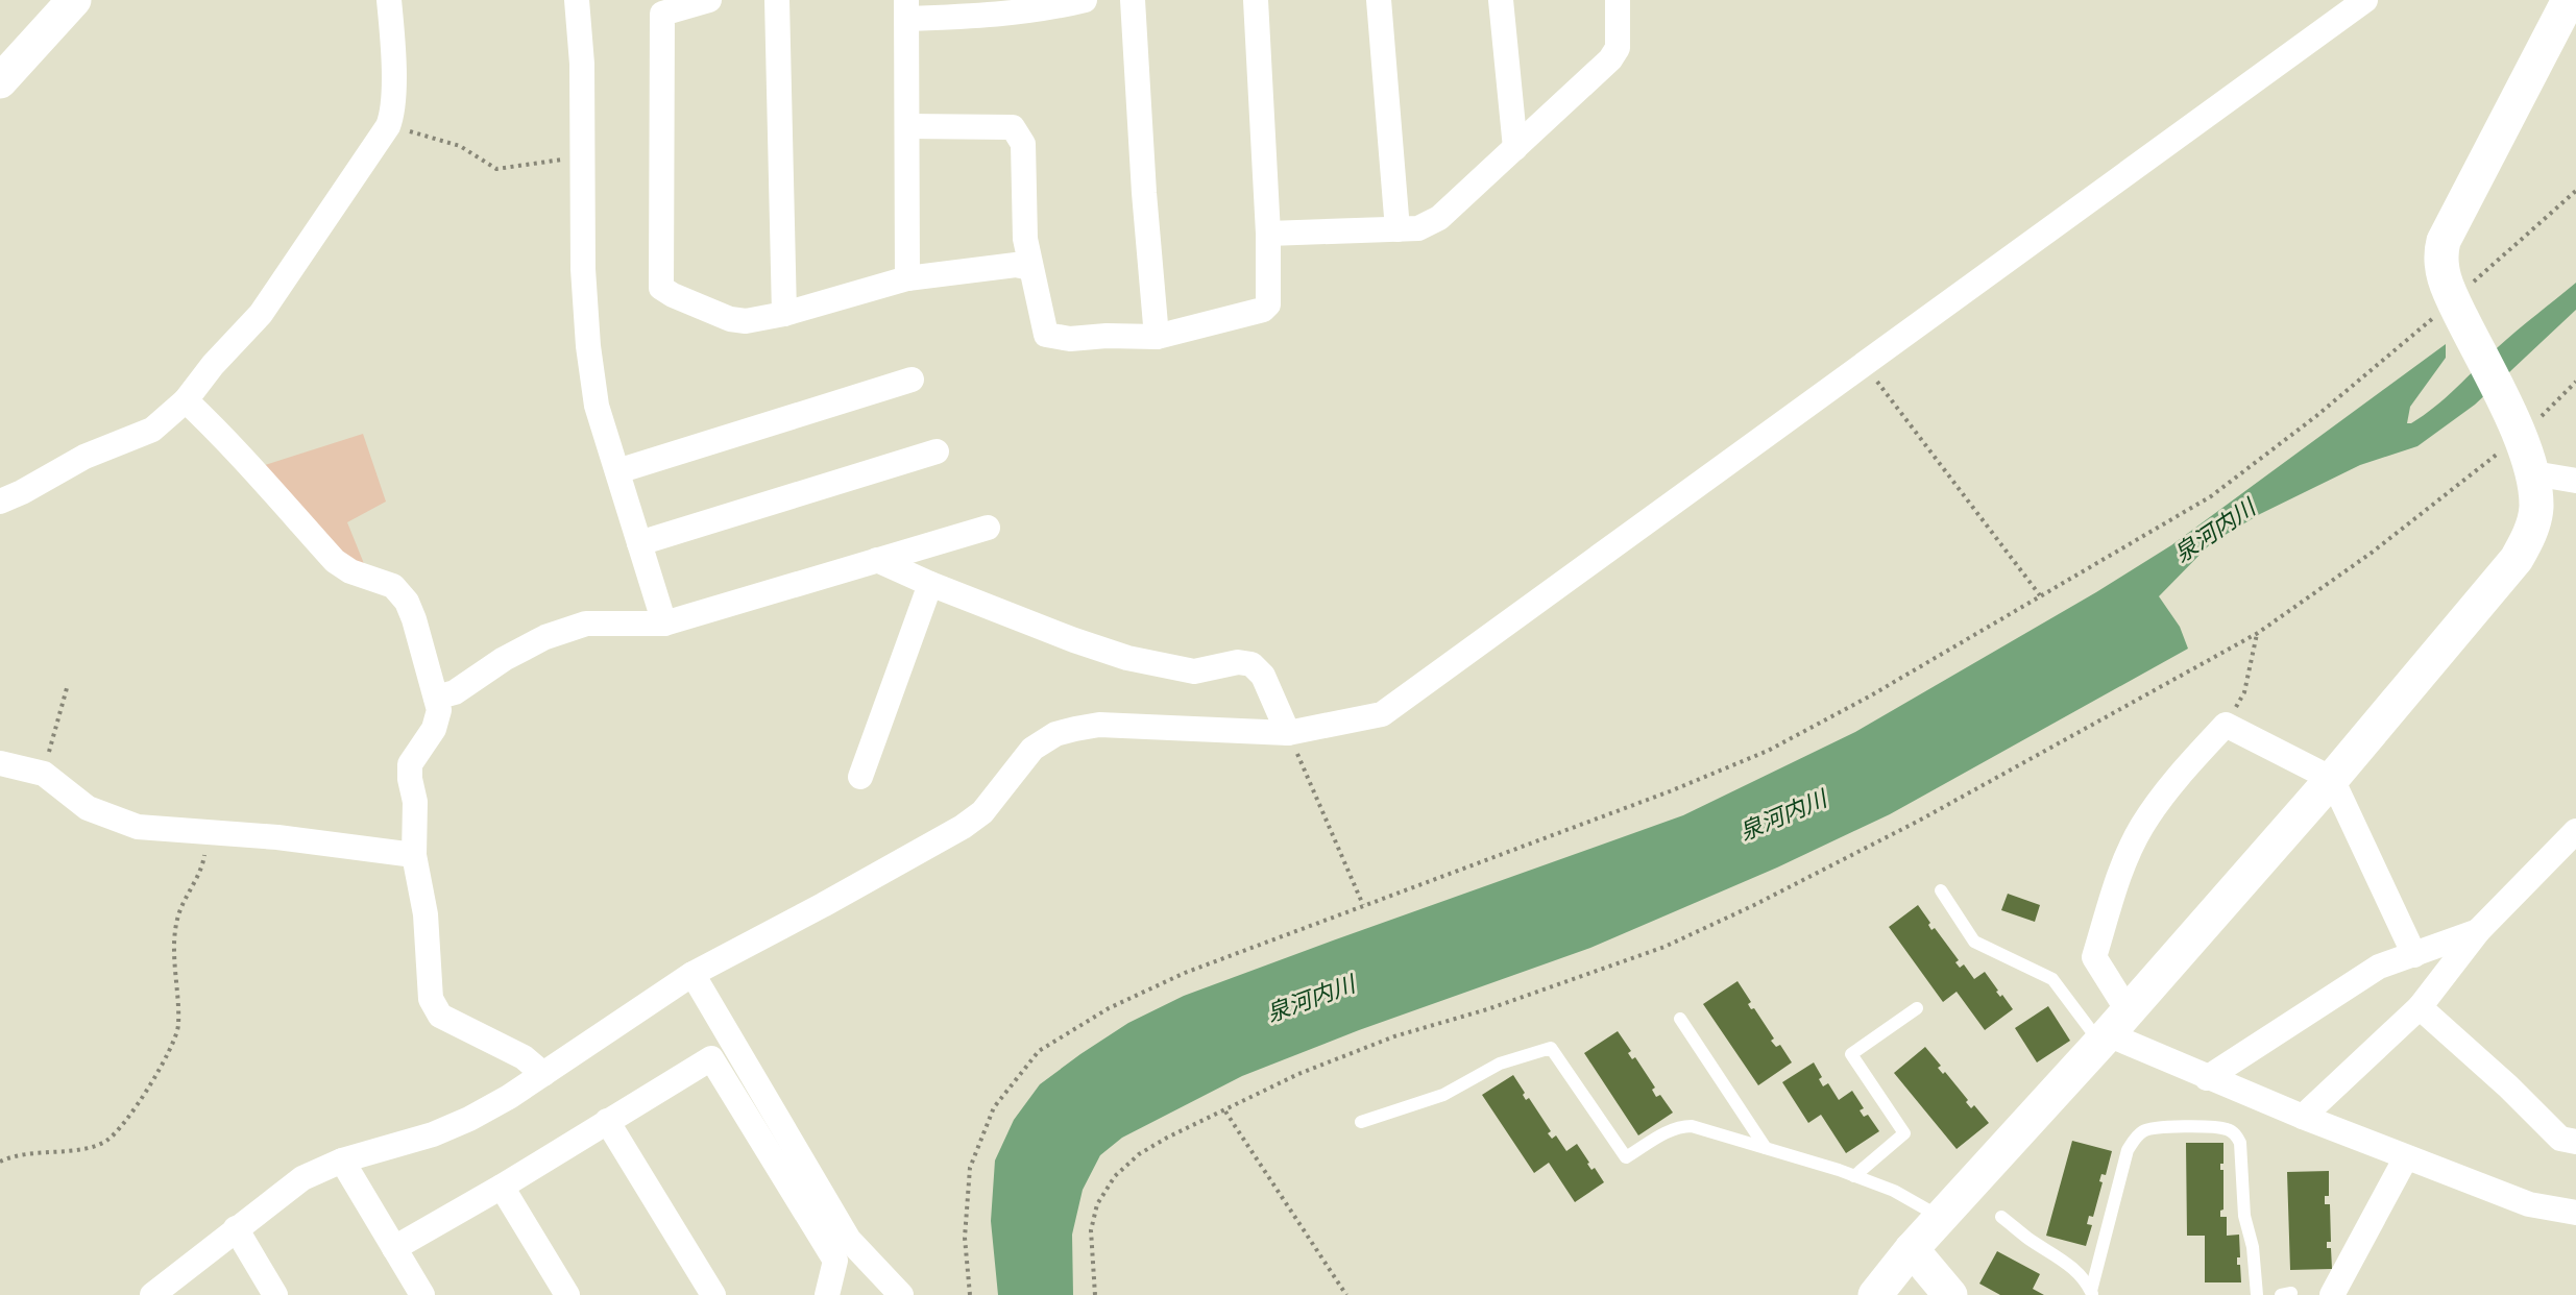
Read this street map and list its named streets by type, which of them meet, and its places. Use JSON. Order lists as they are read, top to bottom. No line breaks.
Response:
{"water":["泉河内川"]}
